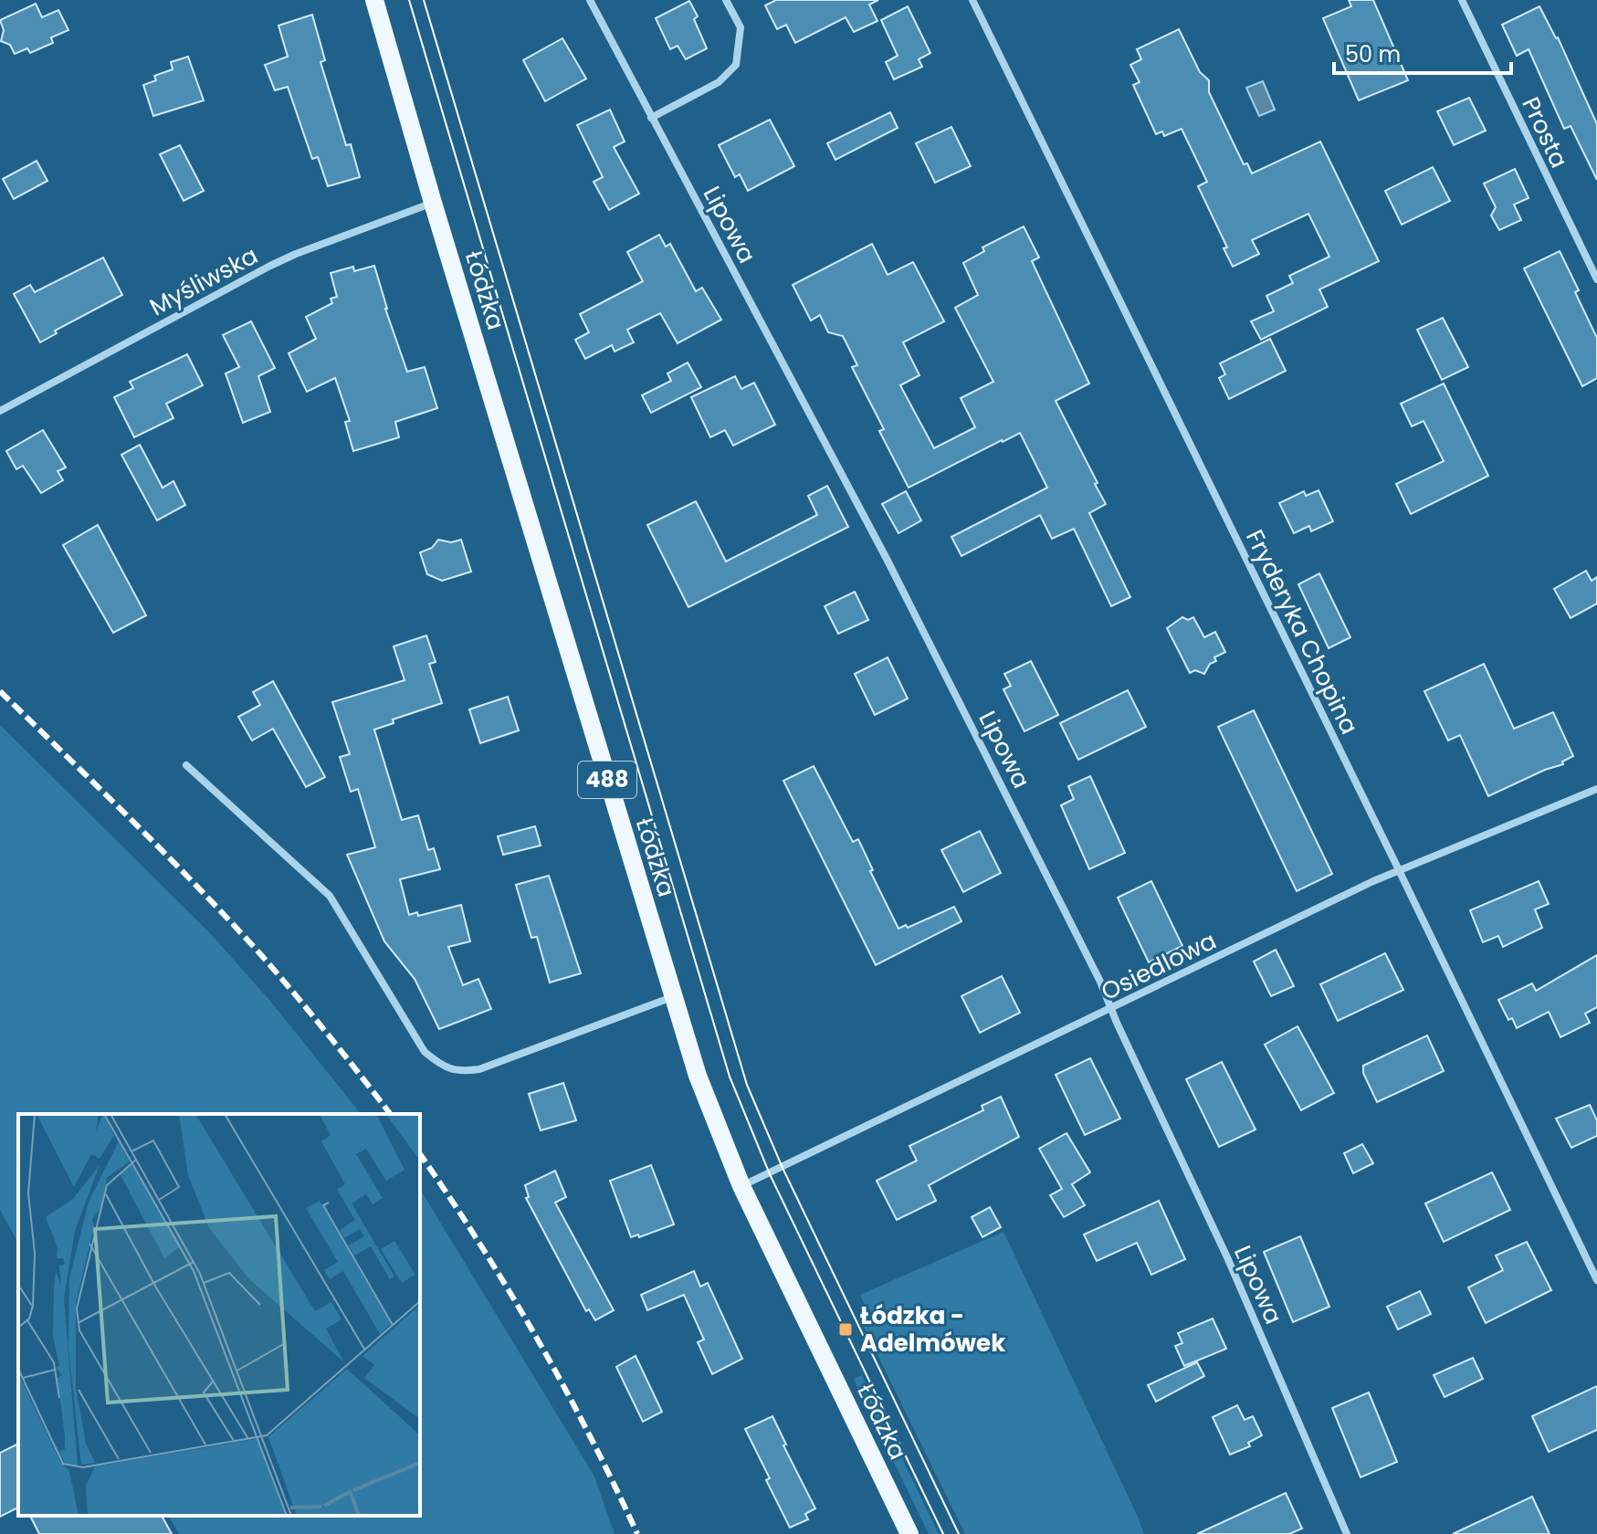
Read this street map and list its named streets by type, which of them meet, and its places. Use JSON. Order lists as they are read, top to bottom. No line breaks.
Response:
{"streets":{"main road":["Łódzka","488"],"street":["Prosta","Lipowa","Myśliwska","Fryderyka Chopina","Osiedlowa"]},"crossings":[["Lipowa","Osiedlowa"],["Myśliwska","Łódzka"],["Łódzka","Osiedlowa"],["Fryderyka Chopina","Osiedlowa"]],"places":{"transit":["Łódzka - Adelmówek"]},"scale_bar":"50 m"}
